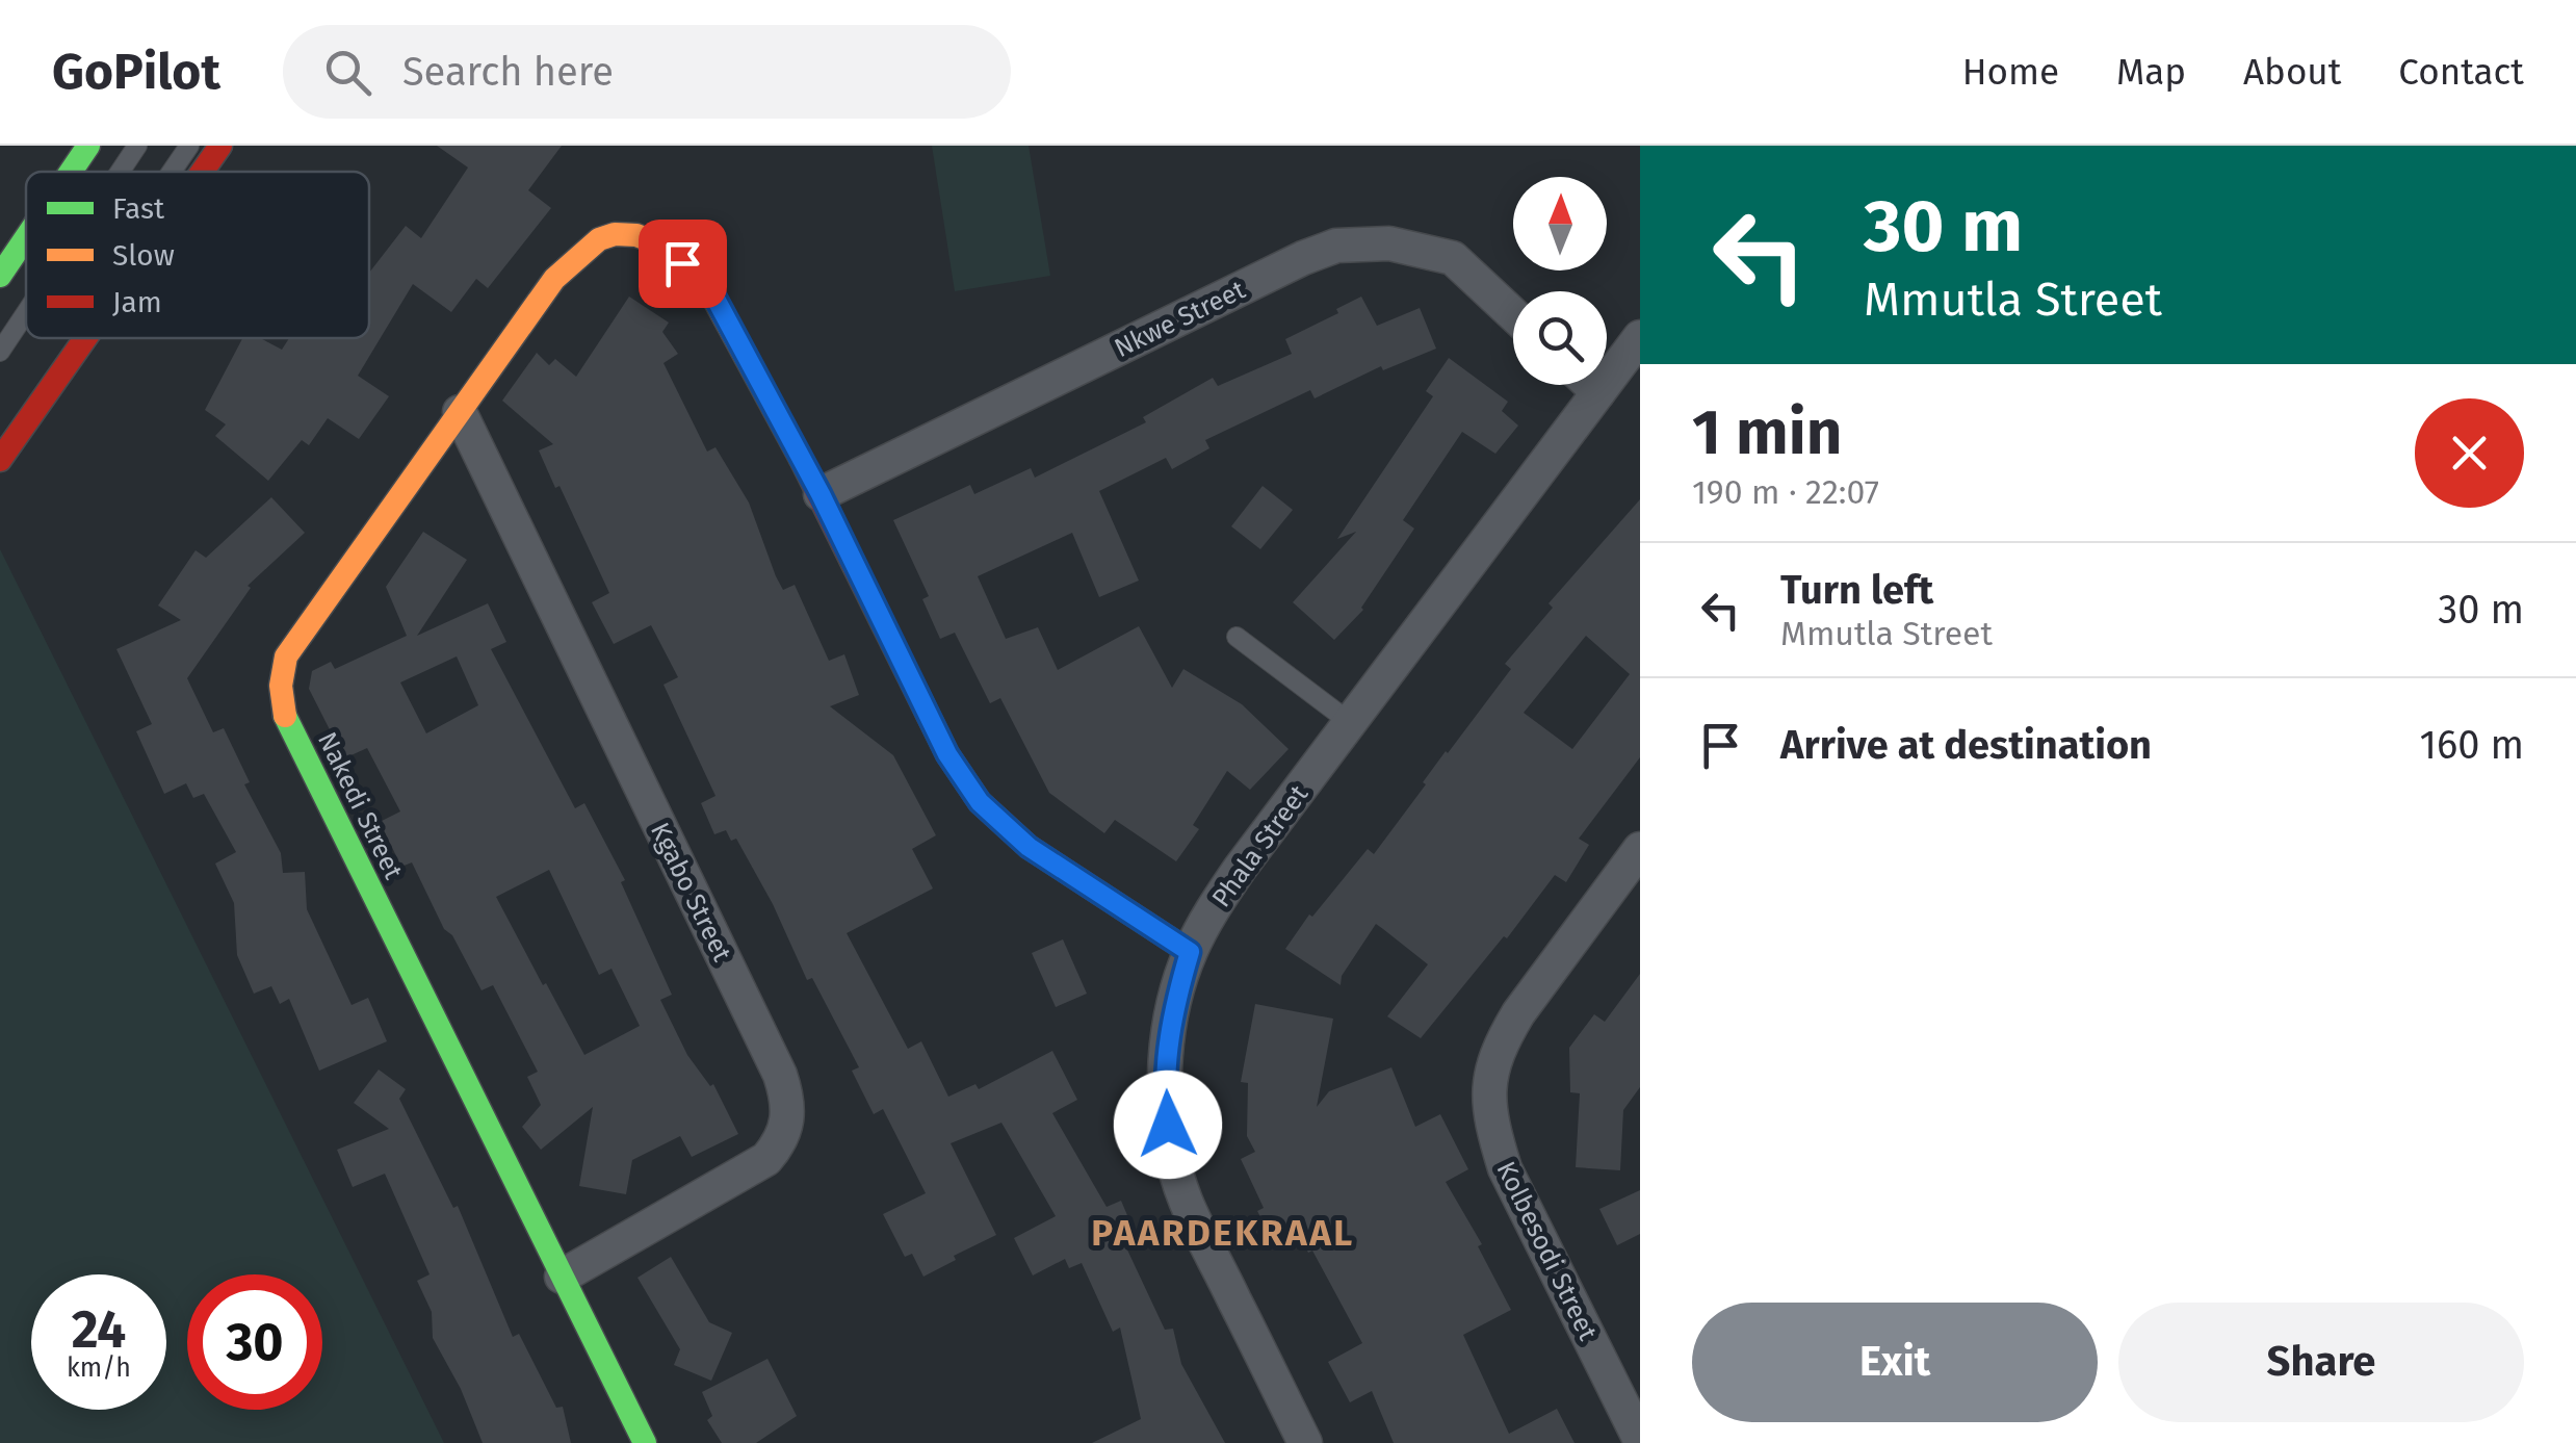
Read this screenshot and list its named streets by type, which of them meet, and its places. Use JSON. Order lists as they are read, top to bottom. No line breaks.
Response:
{"streets":{"street":["Nkwe Street","Nakedi Street","Phala Street","Kgabo Street","Kolbesodi Street"]},"crossings":[["Nkwe Street","Nakedi Street"],["Nakedi Street","Kgabo Street"]],"districts":["PAARDEKRAAL"],"legend":["Fast","Slow","Jam"],"north":"top","page":{"header":"GoPilot","search":"Search here","nav":["Home","Map","About","Contact"],"turn":["30 m","Mmutla Street"],"heading":["1 min","190 m · 22:07"],"list":[{"name":"Turn left","note":"Mmutla Street","value":"30 m"},{"name":"Arrive at destination","value":"160 m"}],"speed":"24 km/h","limit":"30","buttons":["Exit","Share"]}}
